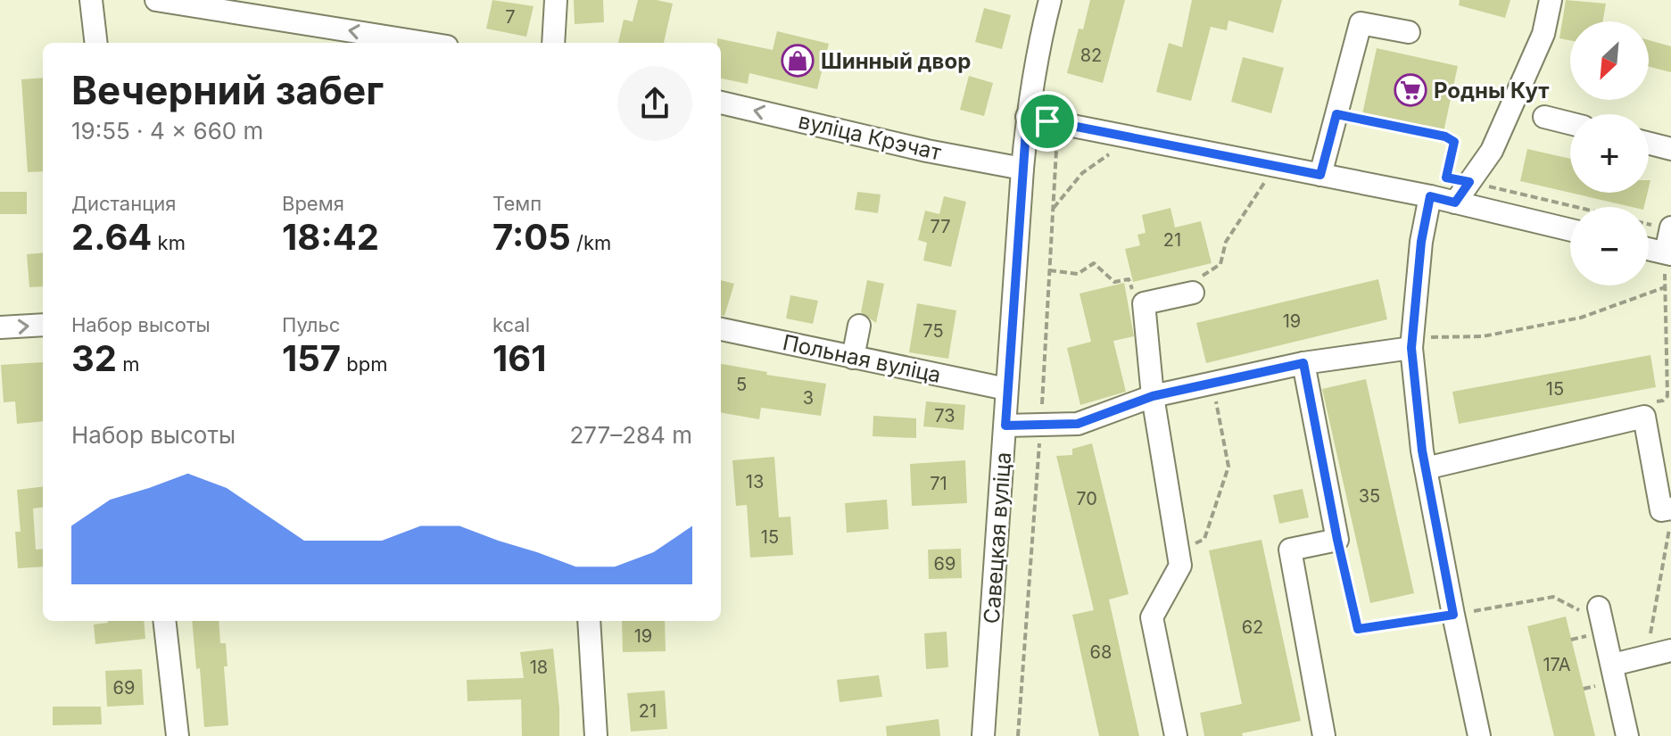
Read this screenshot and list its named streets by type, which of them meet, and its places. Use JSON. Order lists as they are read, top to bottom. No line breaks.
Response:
{"streets":{"street":["вуліца Крэчат","Польная вуліца","Савецкая вуліца"]},"crossings":[["вуліца Крэчат","Савецкая вуліца"],["Польная вуліца","Савецкая вуліца"]],"one_way":["вуліца Крэчат"],"places":{"shop":["Шинный двор"],"supermarket":["Родны Кут"]},"house_numbers":["7","82","77","21","19","75","5","15","3","73","13","71","35","70","15","69","62","19","68","17А","18","69","21"],"north":"bottom left","page":{"map_buttons":["+","−"],"heading":["Вечерний забег","19:55 · 4 × 660 m"],"stats":[["Дистанция","2.64 km"],["Время","18:42"],["Темп","7:05 /km"],["Набор высоты","32 m"],["Пульс","157 bpm"],["kcal","161"]],"chart":["Набор высоты","277–284 m"]}}
